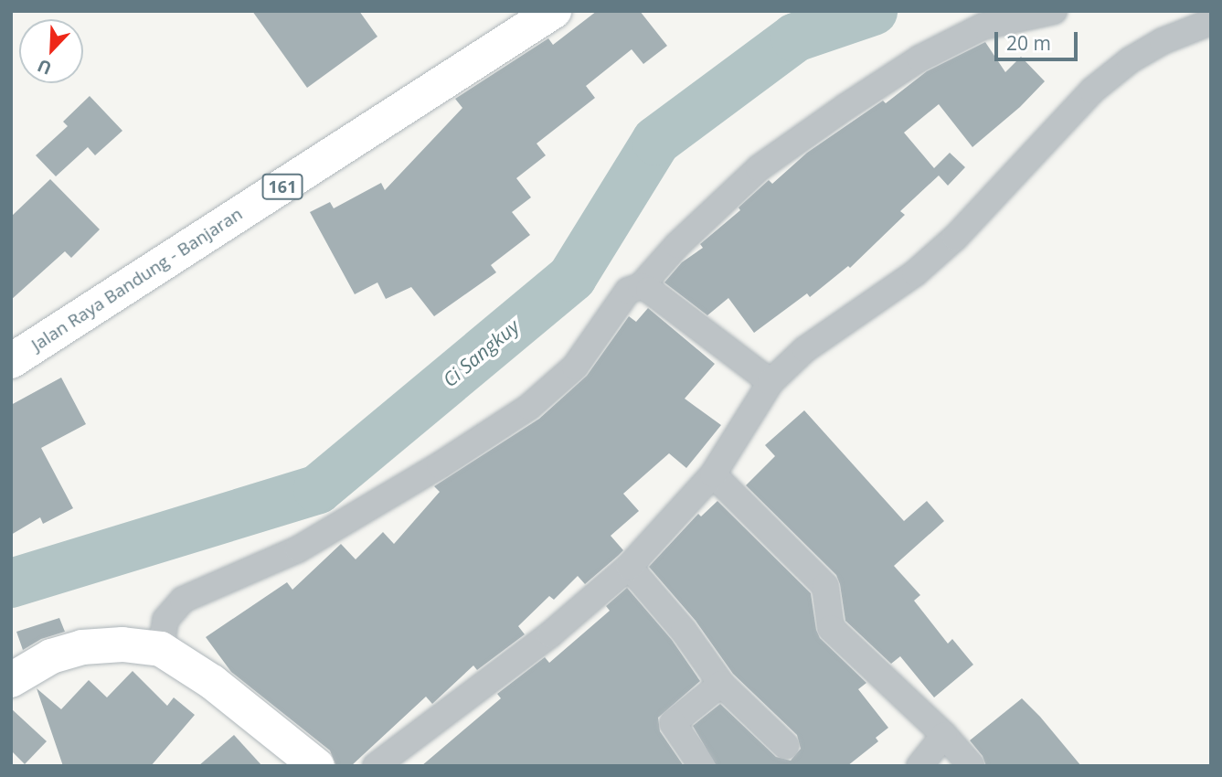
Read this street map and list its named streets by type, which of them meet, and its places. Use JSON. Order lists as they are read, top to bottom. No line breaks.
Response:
{"streets":{"main road":["161","Jalan Raya Bandung - Banjaran"]},"water":["Ci Sangkuy"],"scale_bar":"20 m","north":"bottom left"}
